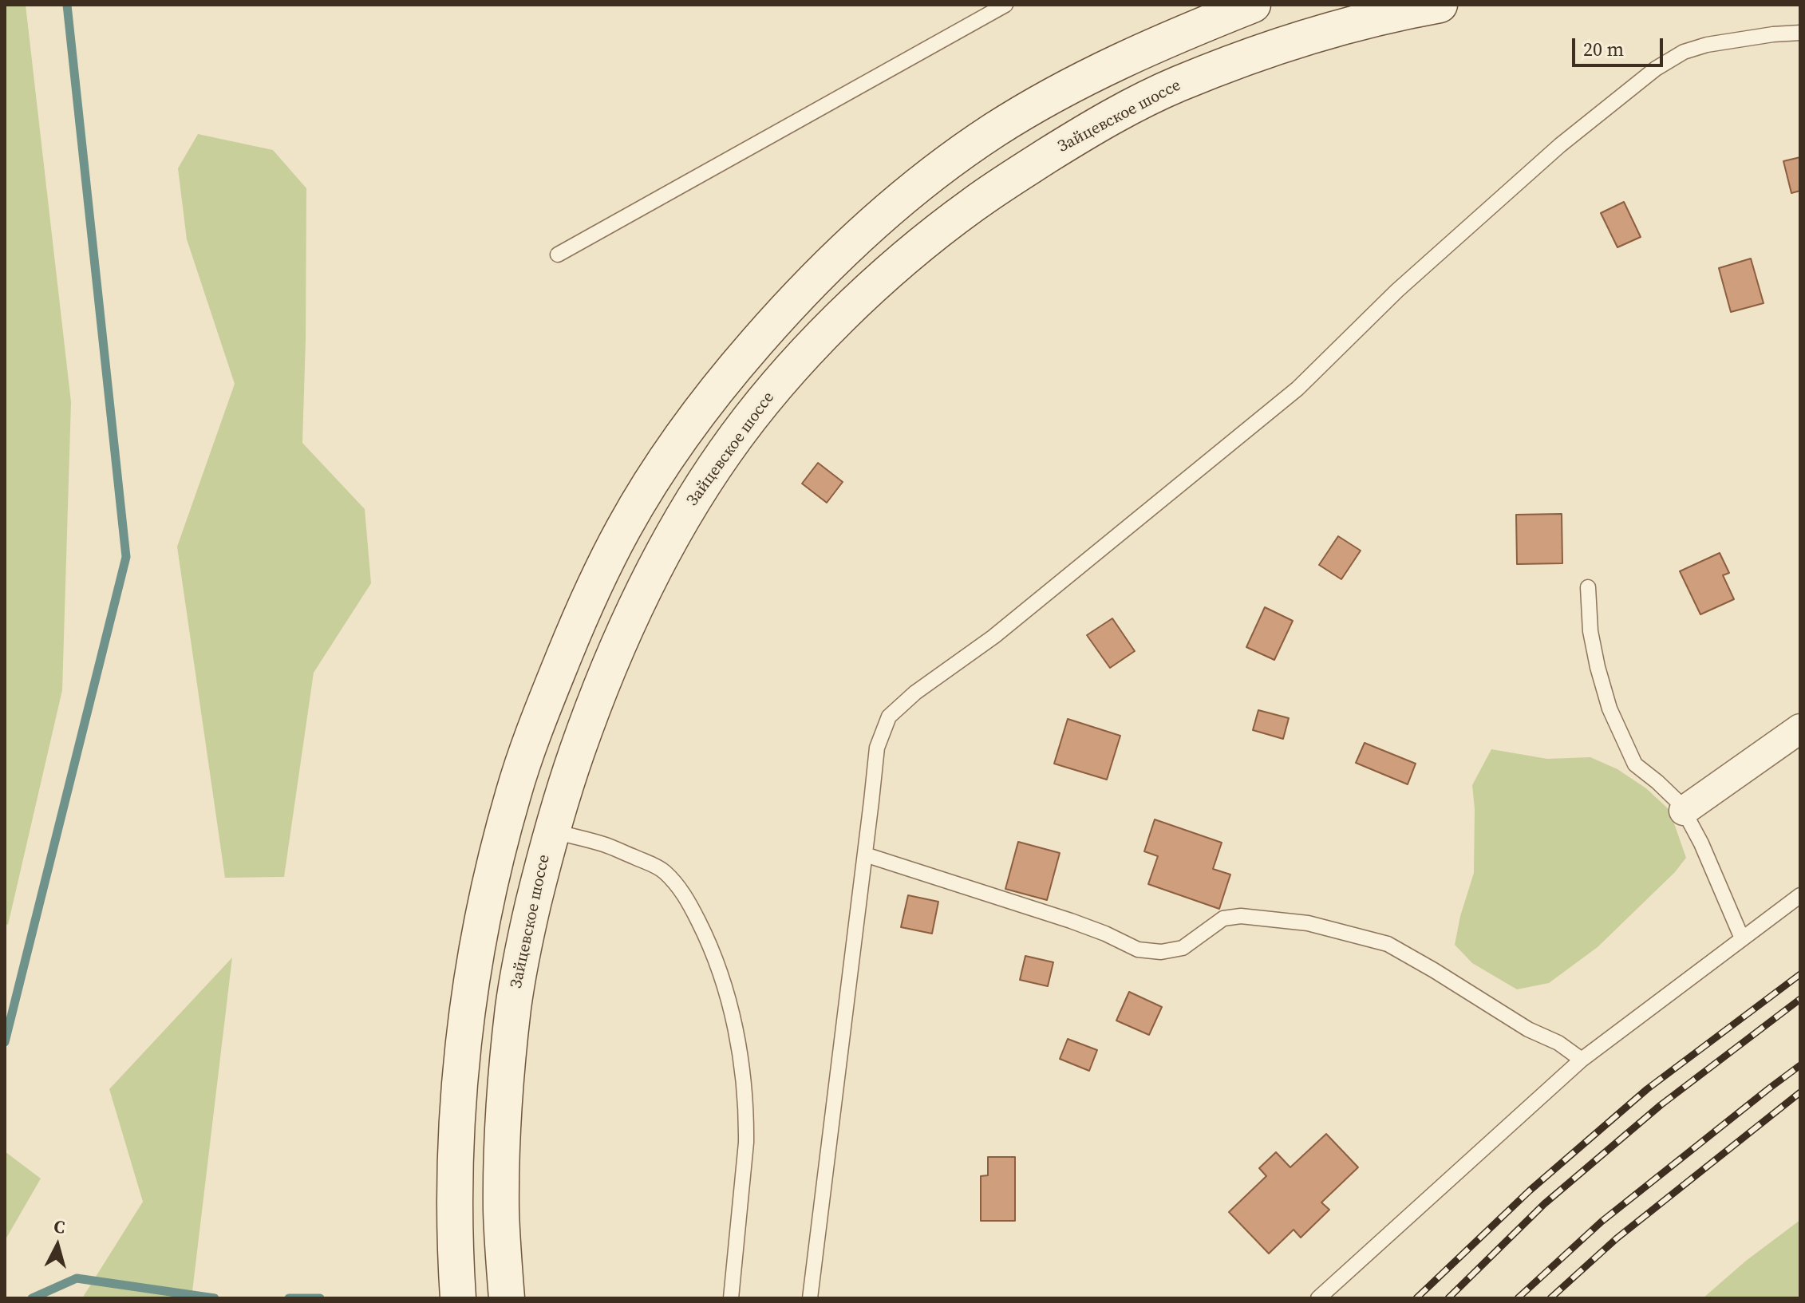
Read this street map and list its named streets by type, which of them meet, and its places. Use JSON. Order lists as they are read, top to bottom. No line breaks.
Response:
{"streets":{"main road":["Зайцевское шоссе"]},"scale_bar":"20 m","north":"top"}
